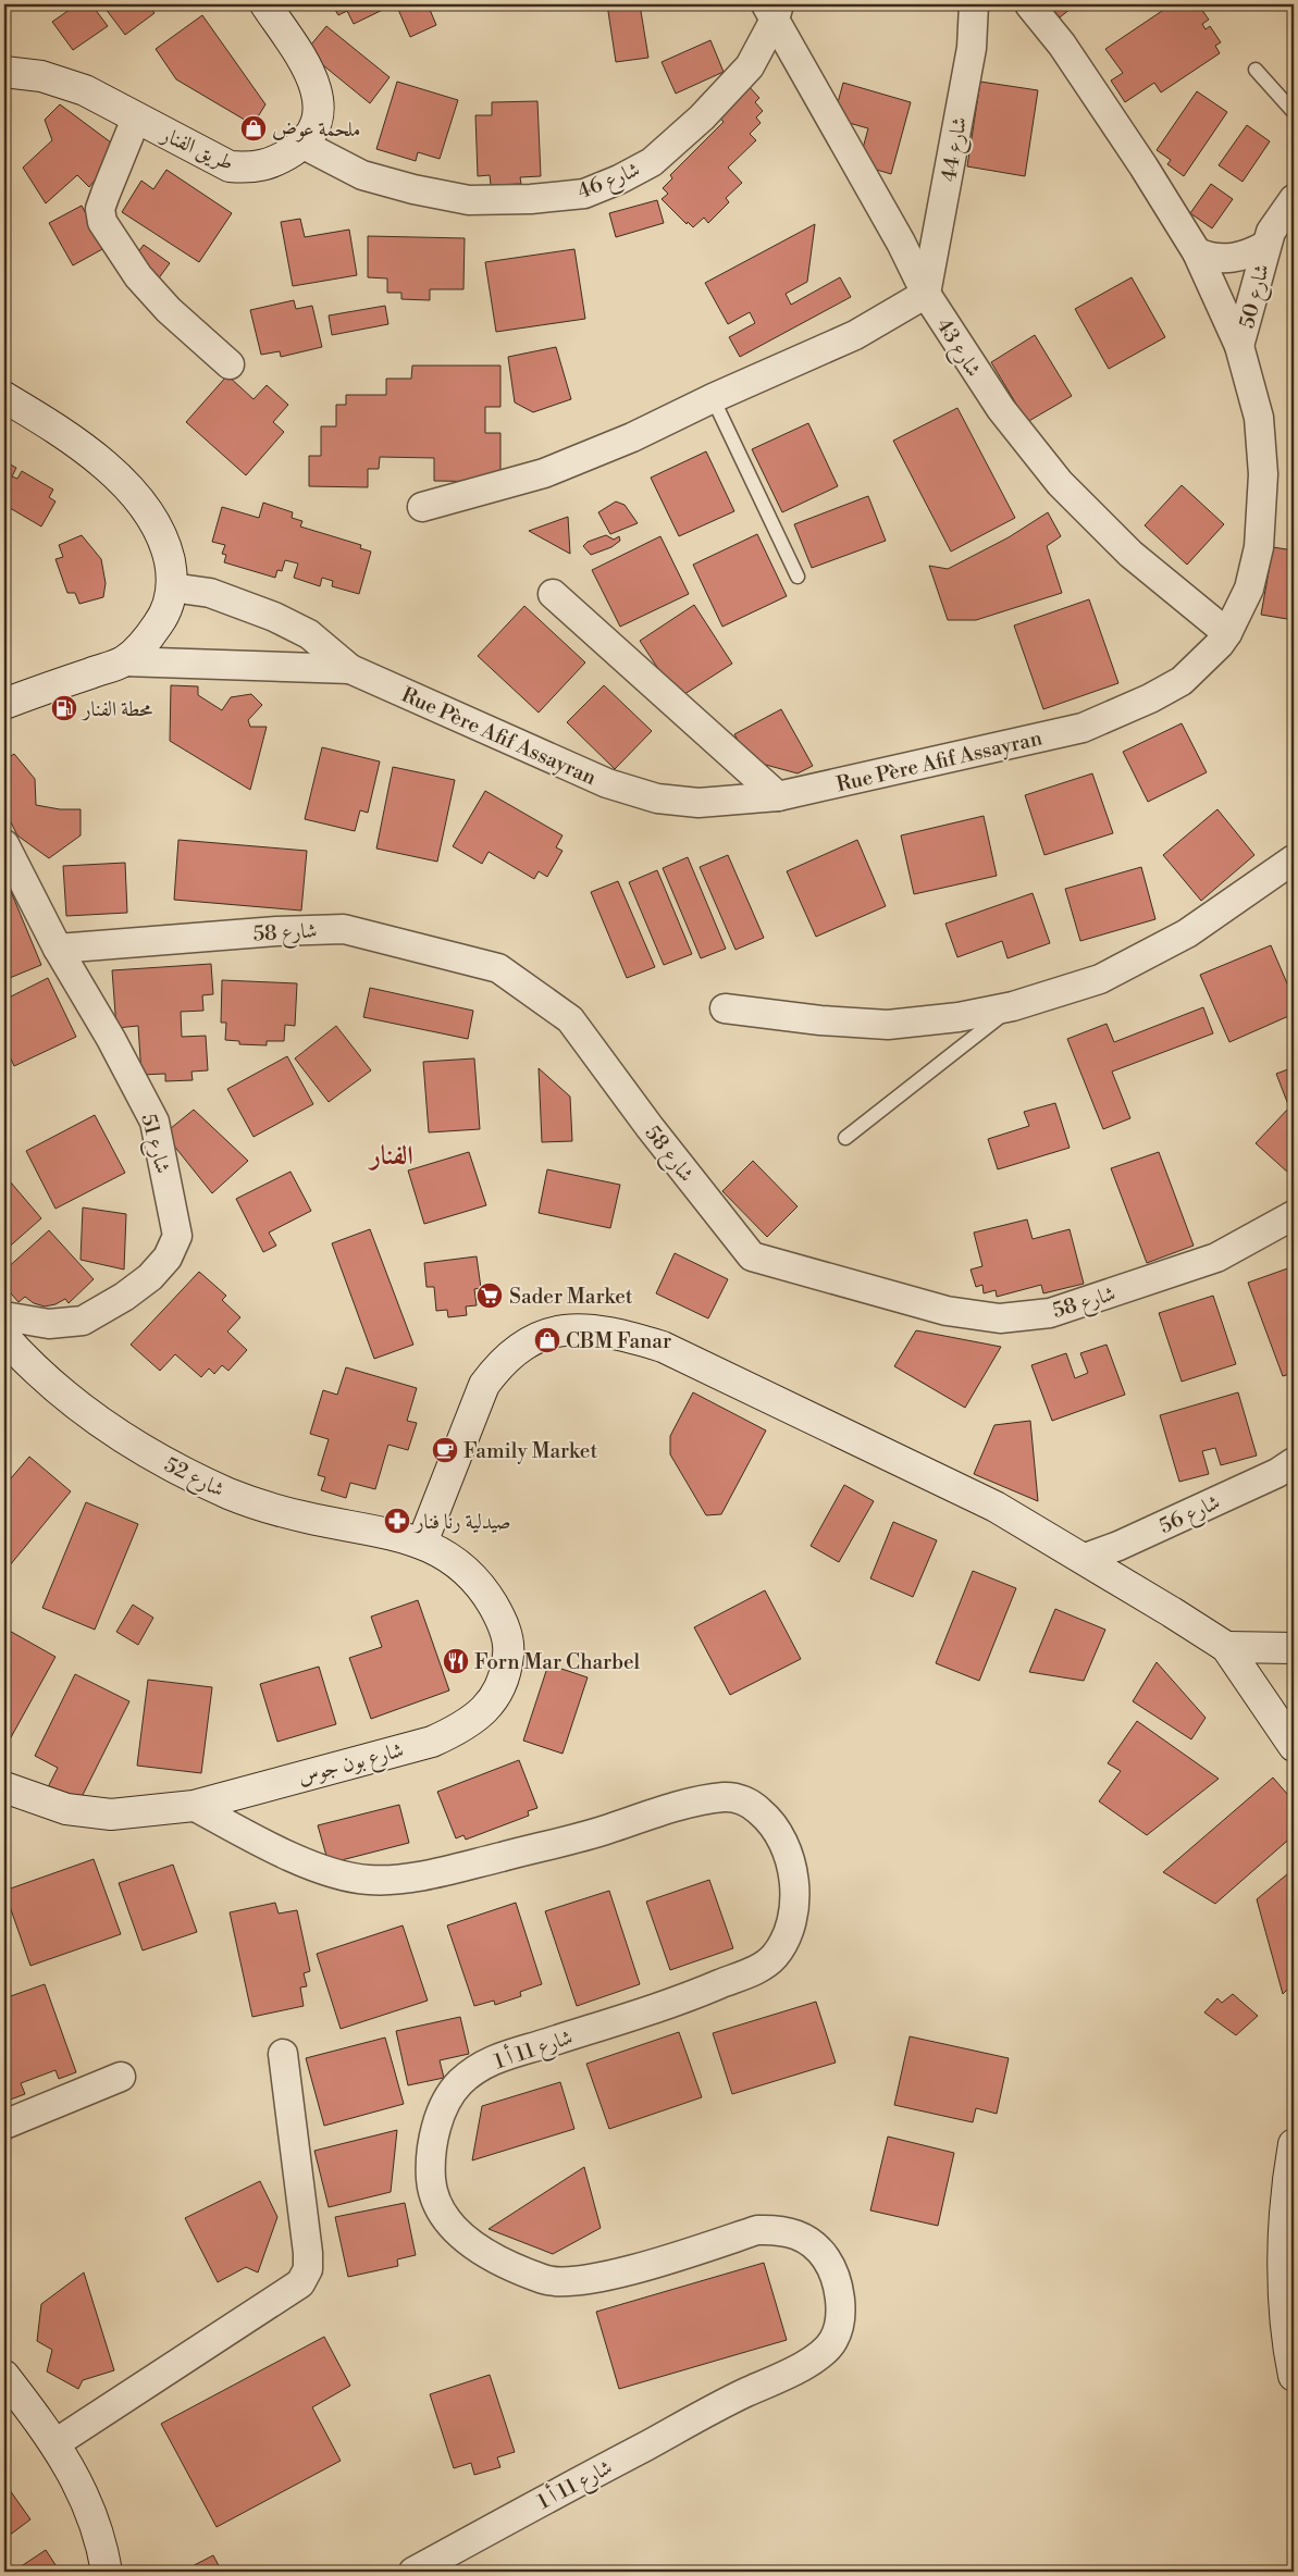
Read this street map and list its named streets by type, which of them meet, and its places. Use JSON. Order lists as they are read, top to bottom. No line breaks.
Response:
{"streets":{"street":["طريق الفنار","شارع 44","شارع 46","شارع 50","شارع 43","Rue Père Afif Assayran","شارع 58","شارع 51","شارع 52","شارع 56","شارع بون جوس","شارع 11 أ 1"]},"crossings":[["طريق الفنار","شارع 46"],["شارع 44","شارع 43"],["شارع 46","شارع 43"],["شارع 50","Rue Père Afif Assayran"],["شارع 43","Rue Père Afif Assayran"],["شارع 58","شارع 51"],["شارع 52","شارع بون جوس"],["شارع بون جوس","شارع 11 أ 1"]],"districts":["الفنار"],"places":{"shop":["ملحمة عوض","CBM Fanar"],"fuel station":["محطة الفنار"],"supermarket":["Sader Market"],"cafe":["Family Market"],"pharmacy":["صيدلية رنا فنار"],"restaurant":["Forn Mar Charbel"]}}
